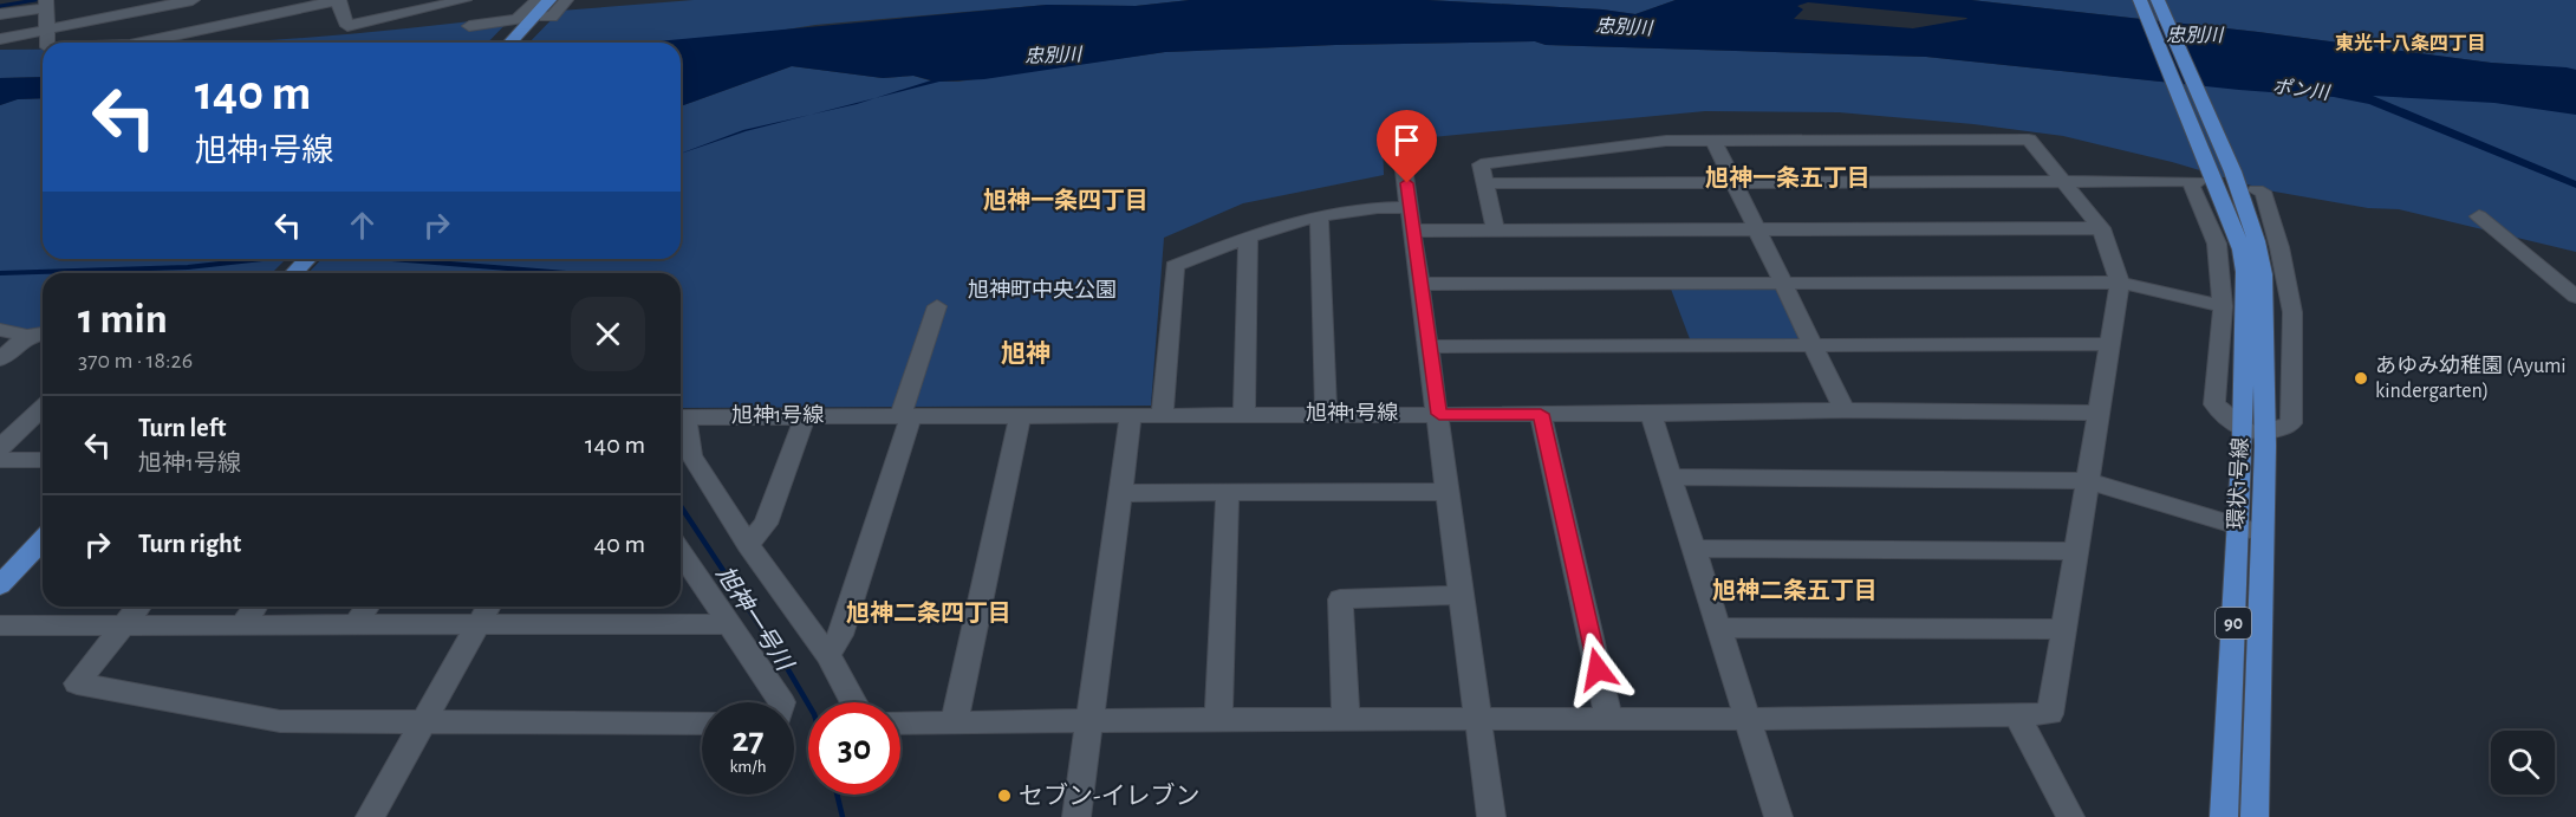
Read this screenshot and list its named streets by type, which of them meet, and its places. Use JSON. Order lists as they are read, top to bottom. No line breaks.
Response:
{"streets":{"main road":["環状1号線","90"],"street":["旭神1号線"]},"districts":["東光十八条四丁目","旭神一条五丁目","旭神一条四丁目","旭神","旭神二条五丁目","旭神二条四丁目"],"water":["忠別川","ポン川","旭神一号川"],"parks":["旭神町中央公園"],"places":["あゆみ幼稚園 (Ayumi kindergarten)","セブン-イレブン"],"page":{"turn":["140 m","旭神1号線"],"heading":["1 min","370 m · 18:26"],"list":[{"name":"Turn left","note":"旭神1号線","value":"140 m"},{"name":"Turn right","value":"40 m"}],"speed":"27 km/h","limit":"30"}}
